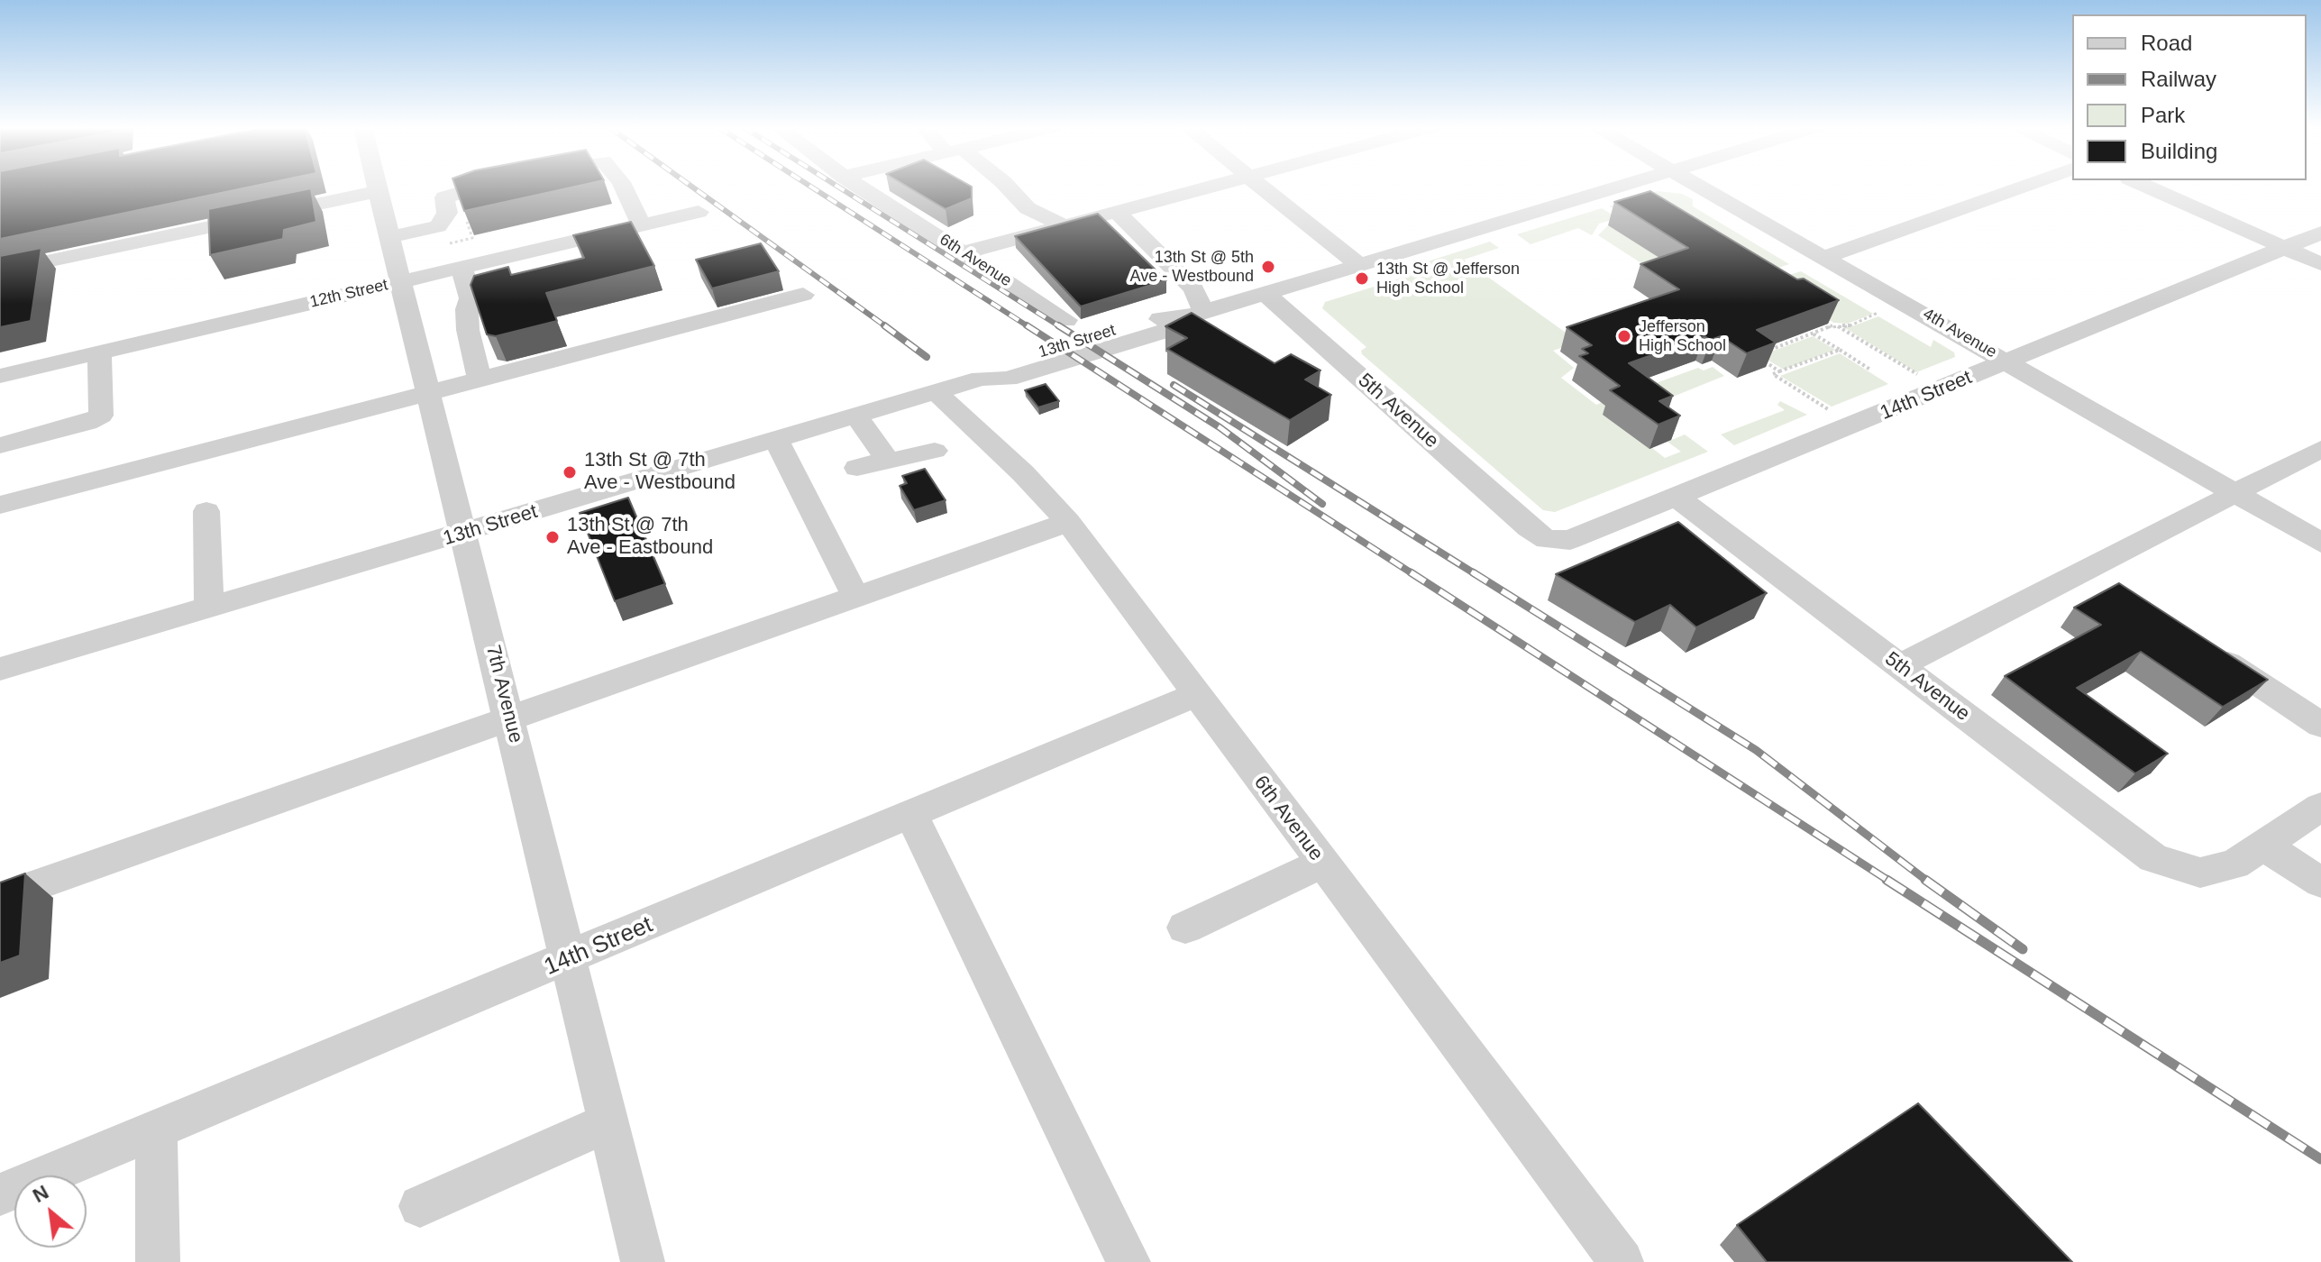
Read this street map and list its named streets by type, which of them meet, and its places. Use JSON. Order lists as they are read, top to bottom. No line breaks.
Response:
{"streets":{"street":["6th Avenue","12th Street","4th Avenue","13th Street","14th Street","5th Avenue","7th Avenue"]},"crossings":[["6th Avenue","13th Street"],["6th Avenue","14th Street"],["12th Street","7th Avenue"],["4th Avenue","14th Street"],["13th Street","5th Avenue"],["13th Street","7th Avenue"],["14th Street","5th Avenue"],["14th Street","7th Avenue"]],"places":["13th St @ 5th Ave - Westbound","13th St @ Jefferson High School","Jefferson High School","13th St @ 7th Ave - Westbound","13th St @ 7th Ave - Eastbound"],"legend":["Road","Railway","Park","Building"],"north":"top left"}
